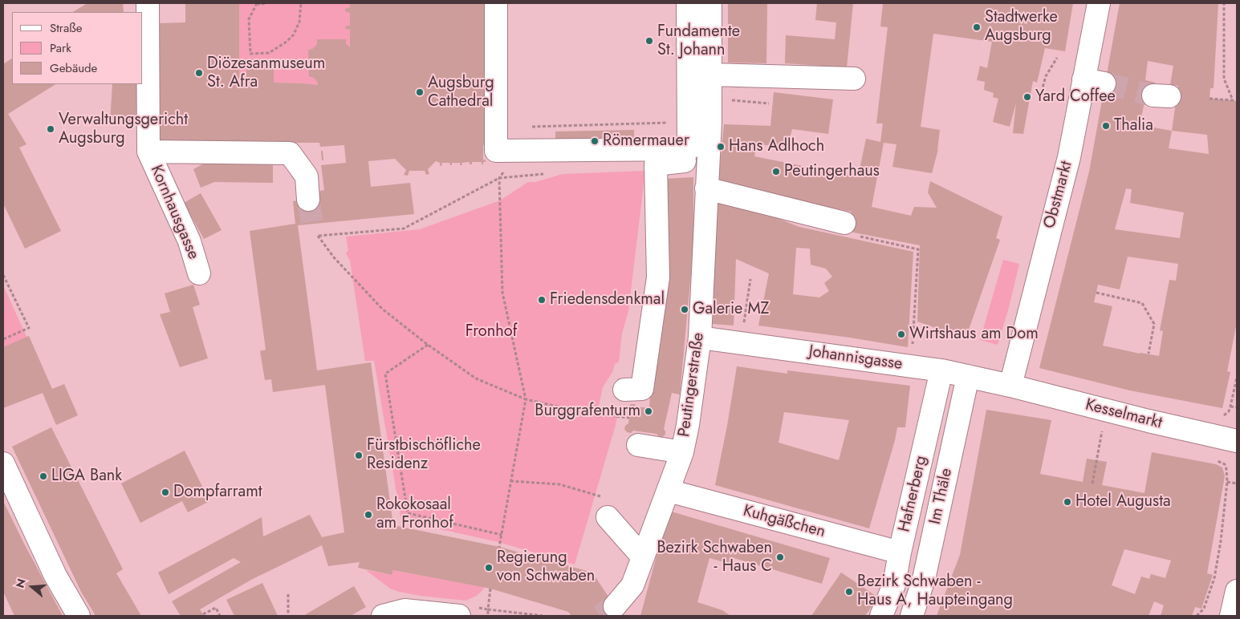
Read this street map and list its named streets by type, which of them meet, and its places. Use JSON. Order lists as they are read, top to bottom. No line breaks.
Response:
{"streets":{"street":["Obstmarkt","Kornhausgasse","Johannisgasse","Peutingerstraße","Kesselmarkt","Hafnerberg","Im Thäle","Kuhgäßchen"]},"crossings":[["Obstmarkt","Johannisgasse"],["Obstmarkt","Kesselmarkt"],["Johannisgasse","Peutingerstraße"],["Johannisgasse","Kesselmarkt"],["Johannisgasse","Hafnerberg"],["Johannisgasse","Im Thäle"],["Peutingerstraße","Kuhgäßchen"],["Hafnerberg","Kuhgäßchen"]],"parks":["Fronhof"],"places":["Stadtwerke Augsburg","Fundamente St. Johann","Diözesanmuseum St. Afra","Augsburg Cathedral","Yard Coffee","Thalia","Verwaltungsgericht Augsburg","Römermauer","Hans Adlhoch","Peutingerhaus","Friedensdenkmal","Galerie MZ","Wirtshaus am Dom","Burggrafenturm","Fürstbischöfliche Residenz","LIGA Bank","Dompfarramt","Hotel Augusta","Rokokosaal am Fronhof","Bezirk Schwaben - Haus C","Regierung von Schwaben","Bezirk Schwaben - Haus A, Haupteingang"],"legend":["Straße","Park","Gebäude"],"north":"left"}
